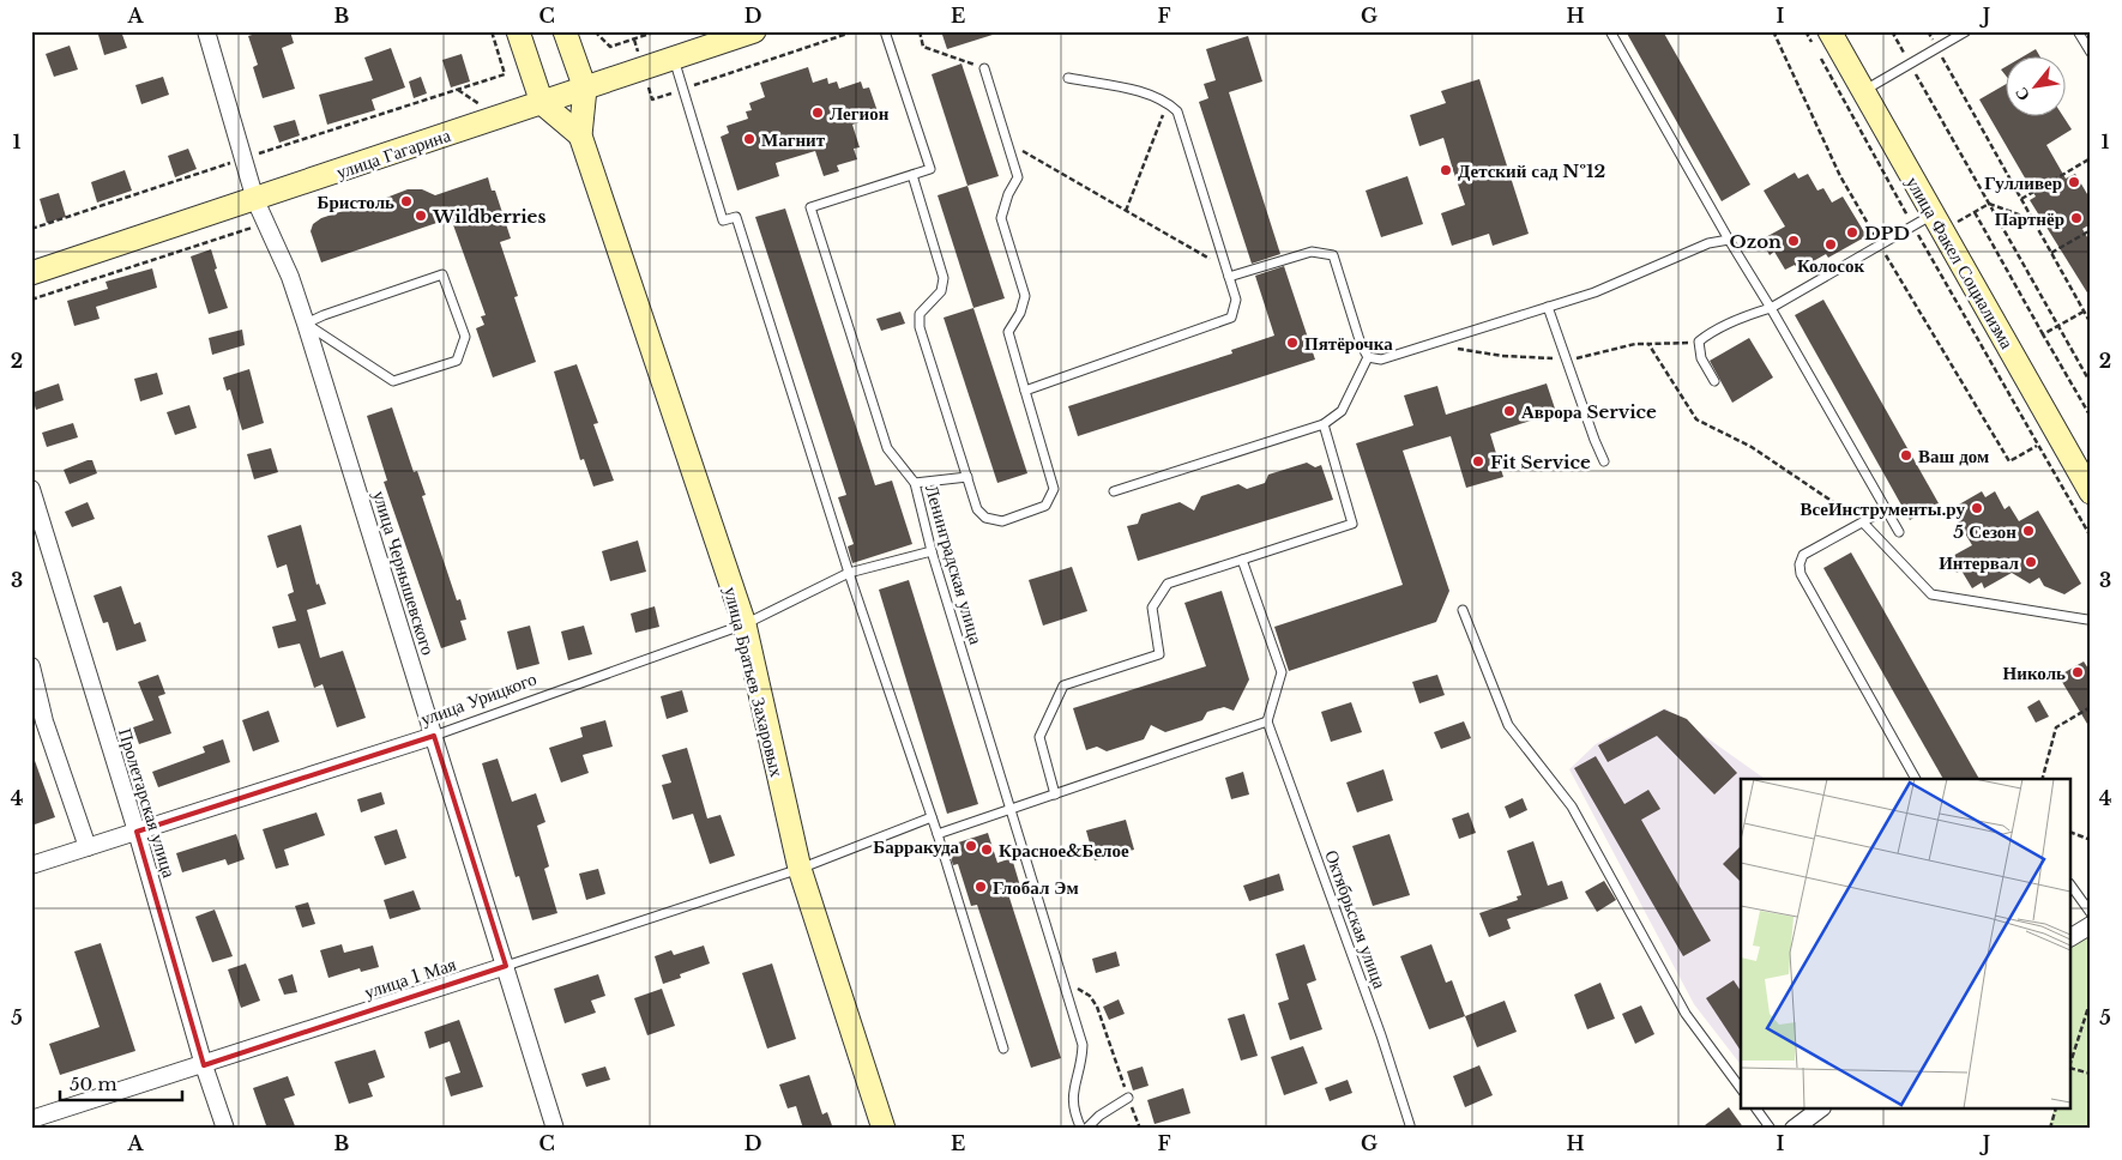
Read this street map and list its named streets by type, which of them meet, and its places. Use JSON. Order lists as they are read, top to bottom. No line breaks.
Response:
{"streets":{"main road":["улица Гагарина","улица Факел Социализма","улица Братьев Захаровых"],"street":["улица Чернышевского","улица Урицкого","Пролетарская улица","улица 1 Мая"],"lane":["Ленинградская улица","Октябрьская улица"]},"crossings":[["улица Гагарина","улица Чернышевского"],["улица Гагарина","улица Братьев Захаровых"],["Ленинградская улица","улица Урицкого"],["улица Чернышевского","улица Урицкого"],["улица Чернышевского","улица 1 Мая"],["улица Братьев Захаровых","улица Урицкого"],["улица Братьев Захаровых","улица 1 Мая"],["улица Урицкого","Пролетарская улица"],["Пролетарская улица","улица 1 Мая"]],"places":["Легион","Магнит","Детский сад №12","Гулливер","Бристоль","Wildberries","Партнёр","DPD","Ozon","Колосок","Пятёрочка","Аврора Service","Ваш дом","Fit Service","ВсеИнструменты.ру","5 Сезон","Интервал","Николь","Барракуда","Красное&Белое","Глобал Эм"],"scale_bar":"50 m","north":"bottom left","grid":{"columns":["A","B","C","D","E","F","G","H","I","J"],"rows":["1","2","3","4","5"]}}
